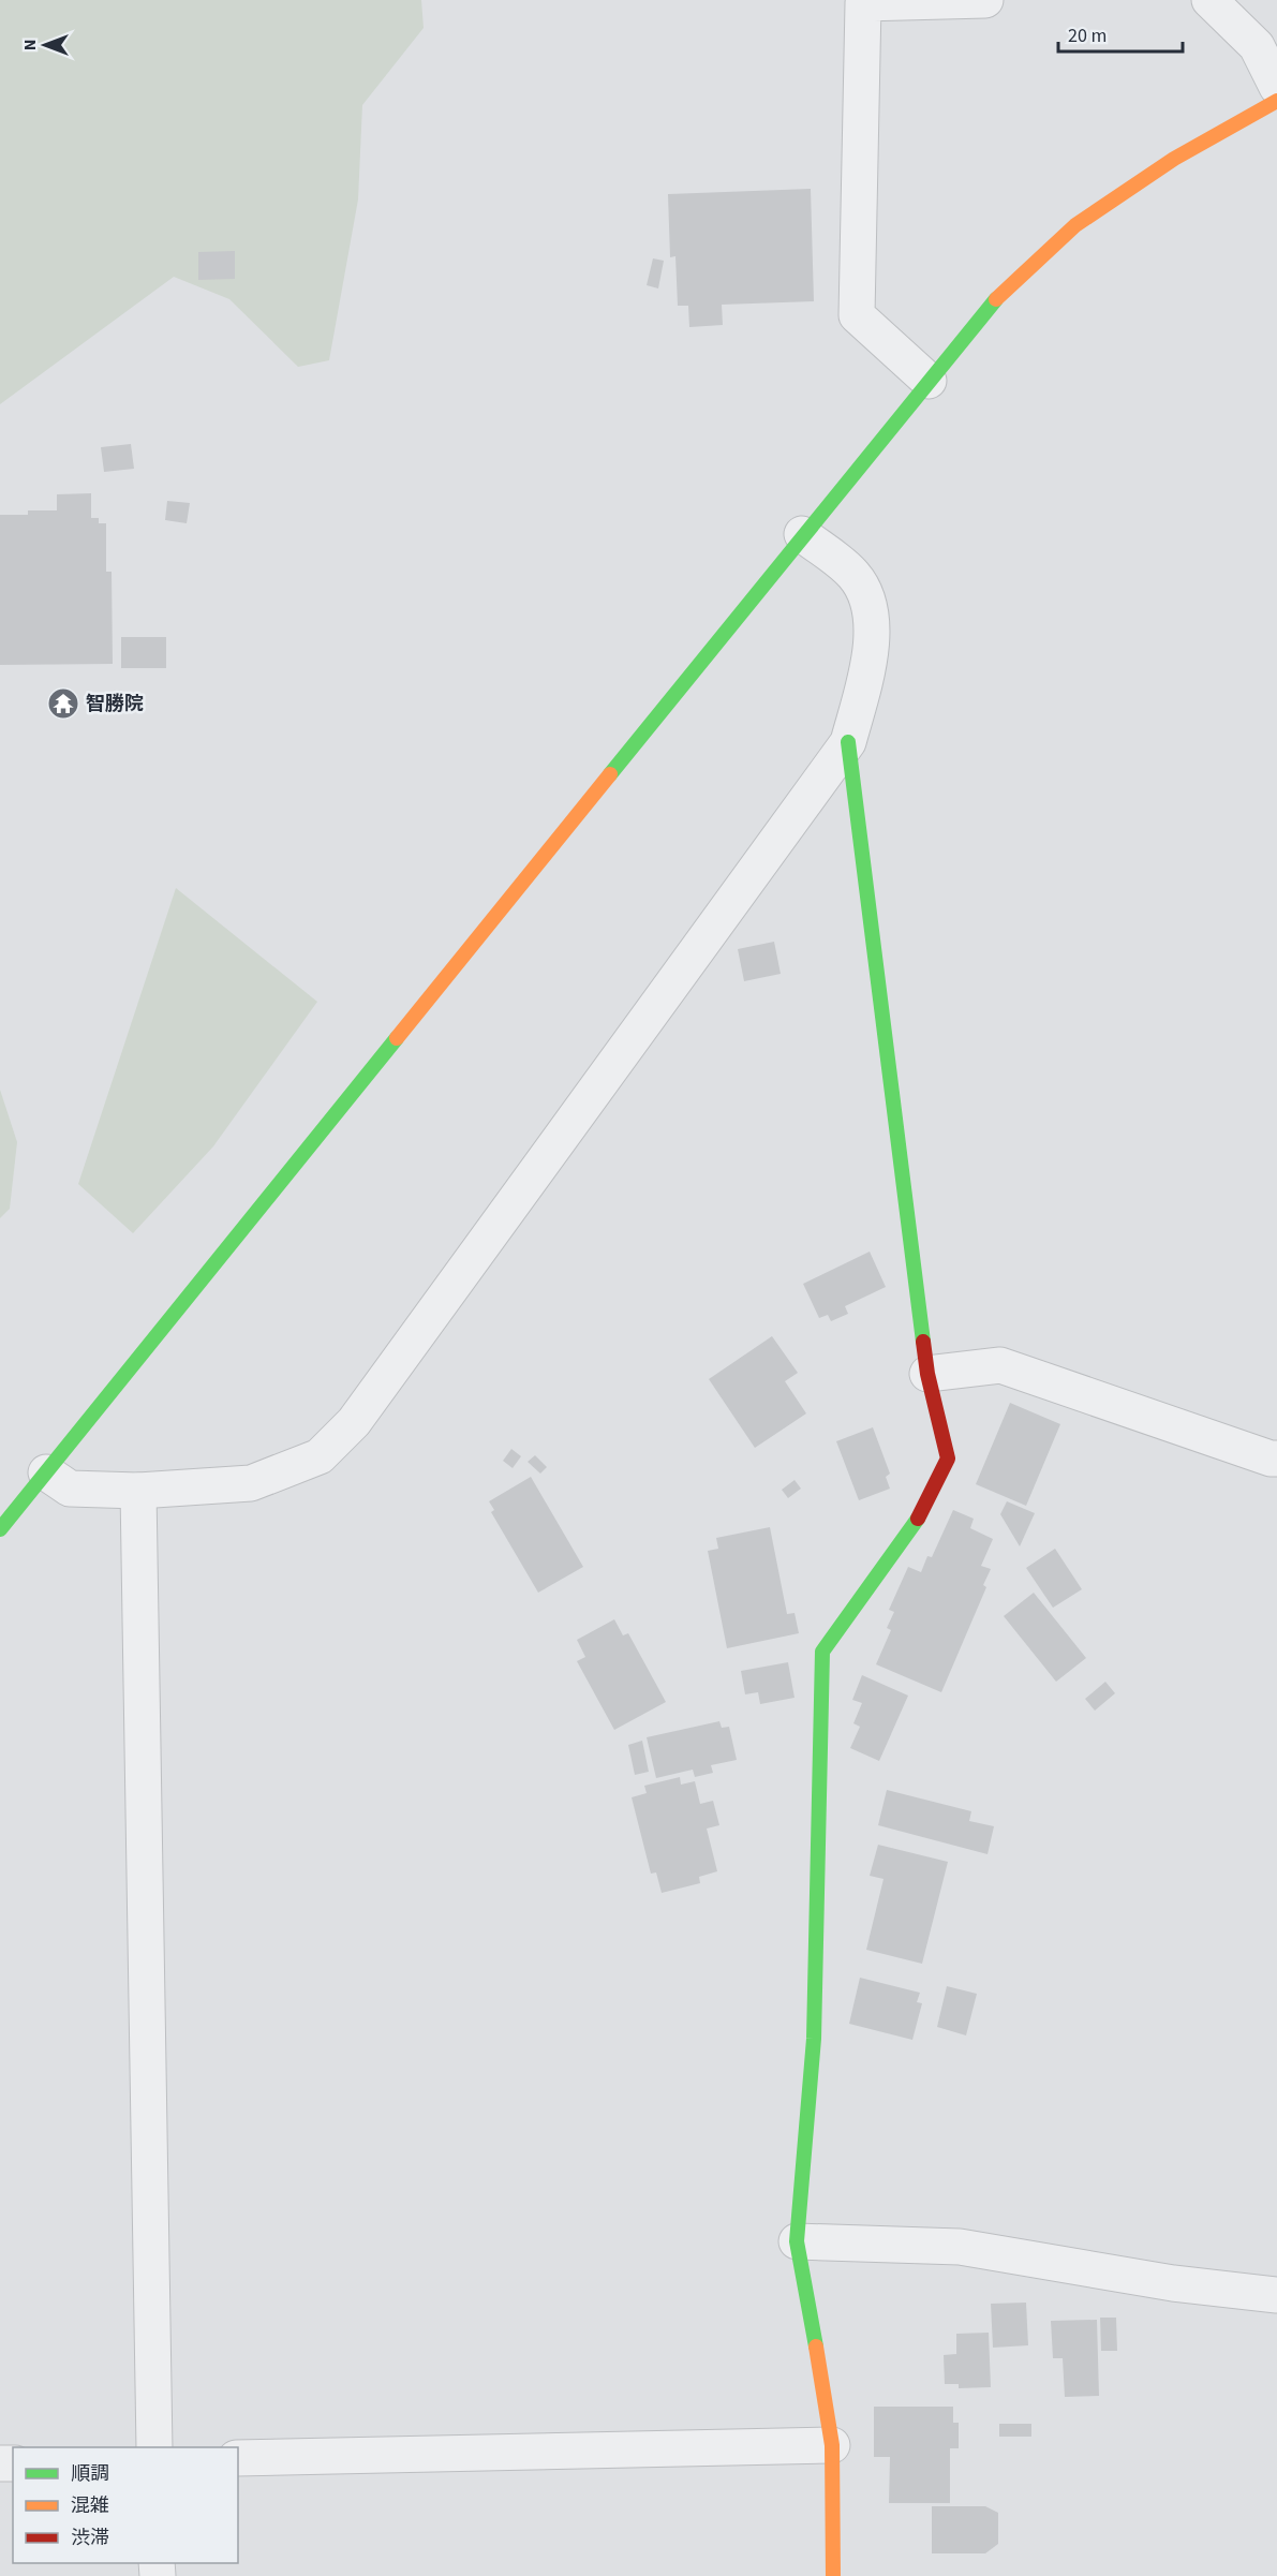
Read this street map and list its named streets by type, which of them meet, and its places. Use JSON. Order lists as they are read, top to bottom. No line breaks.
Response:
{"places":{"temple":["智勝院"]},"legend":["順調","混雑","渋滞"],"scale_bar":"20 m","north":"left"}
